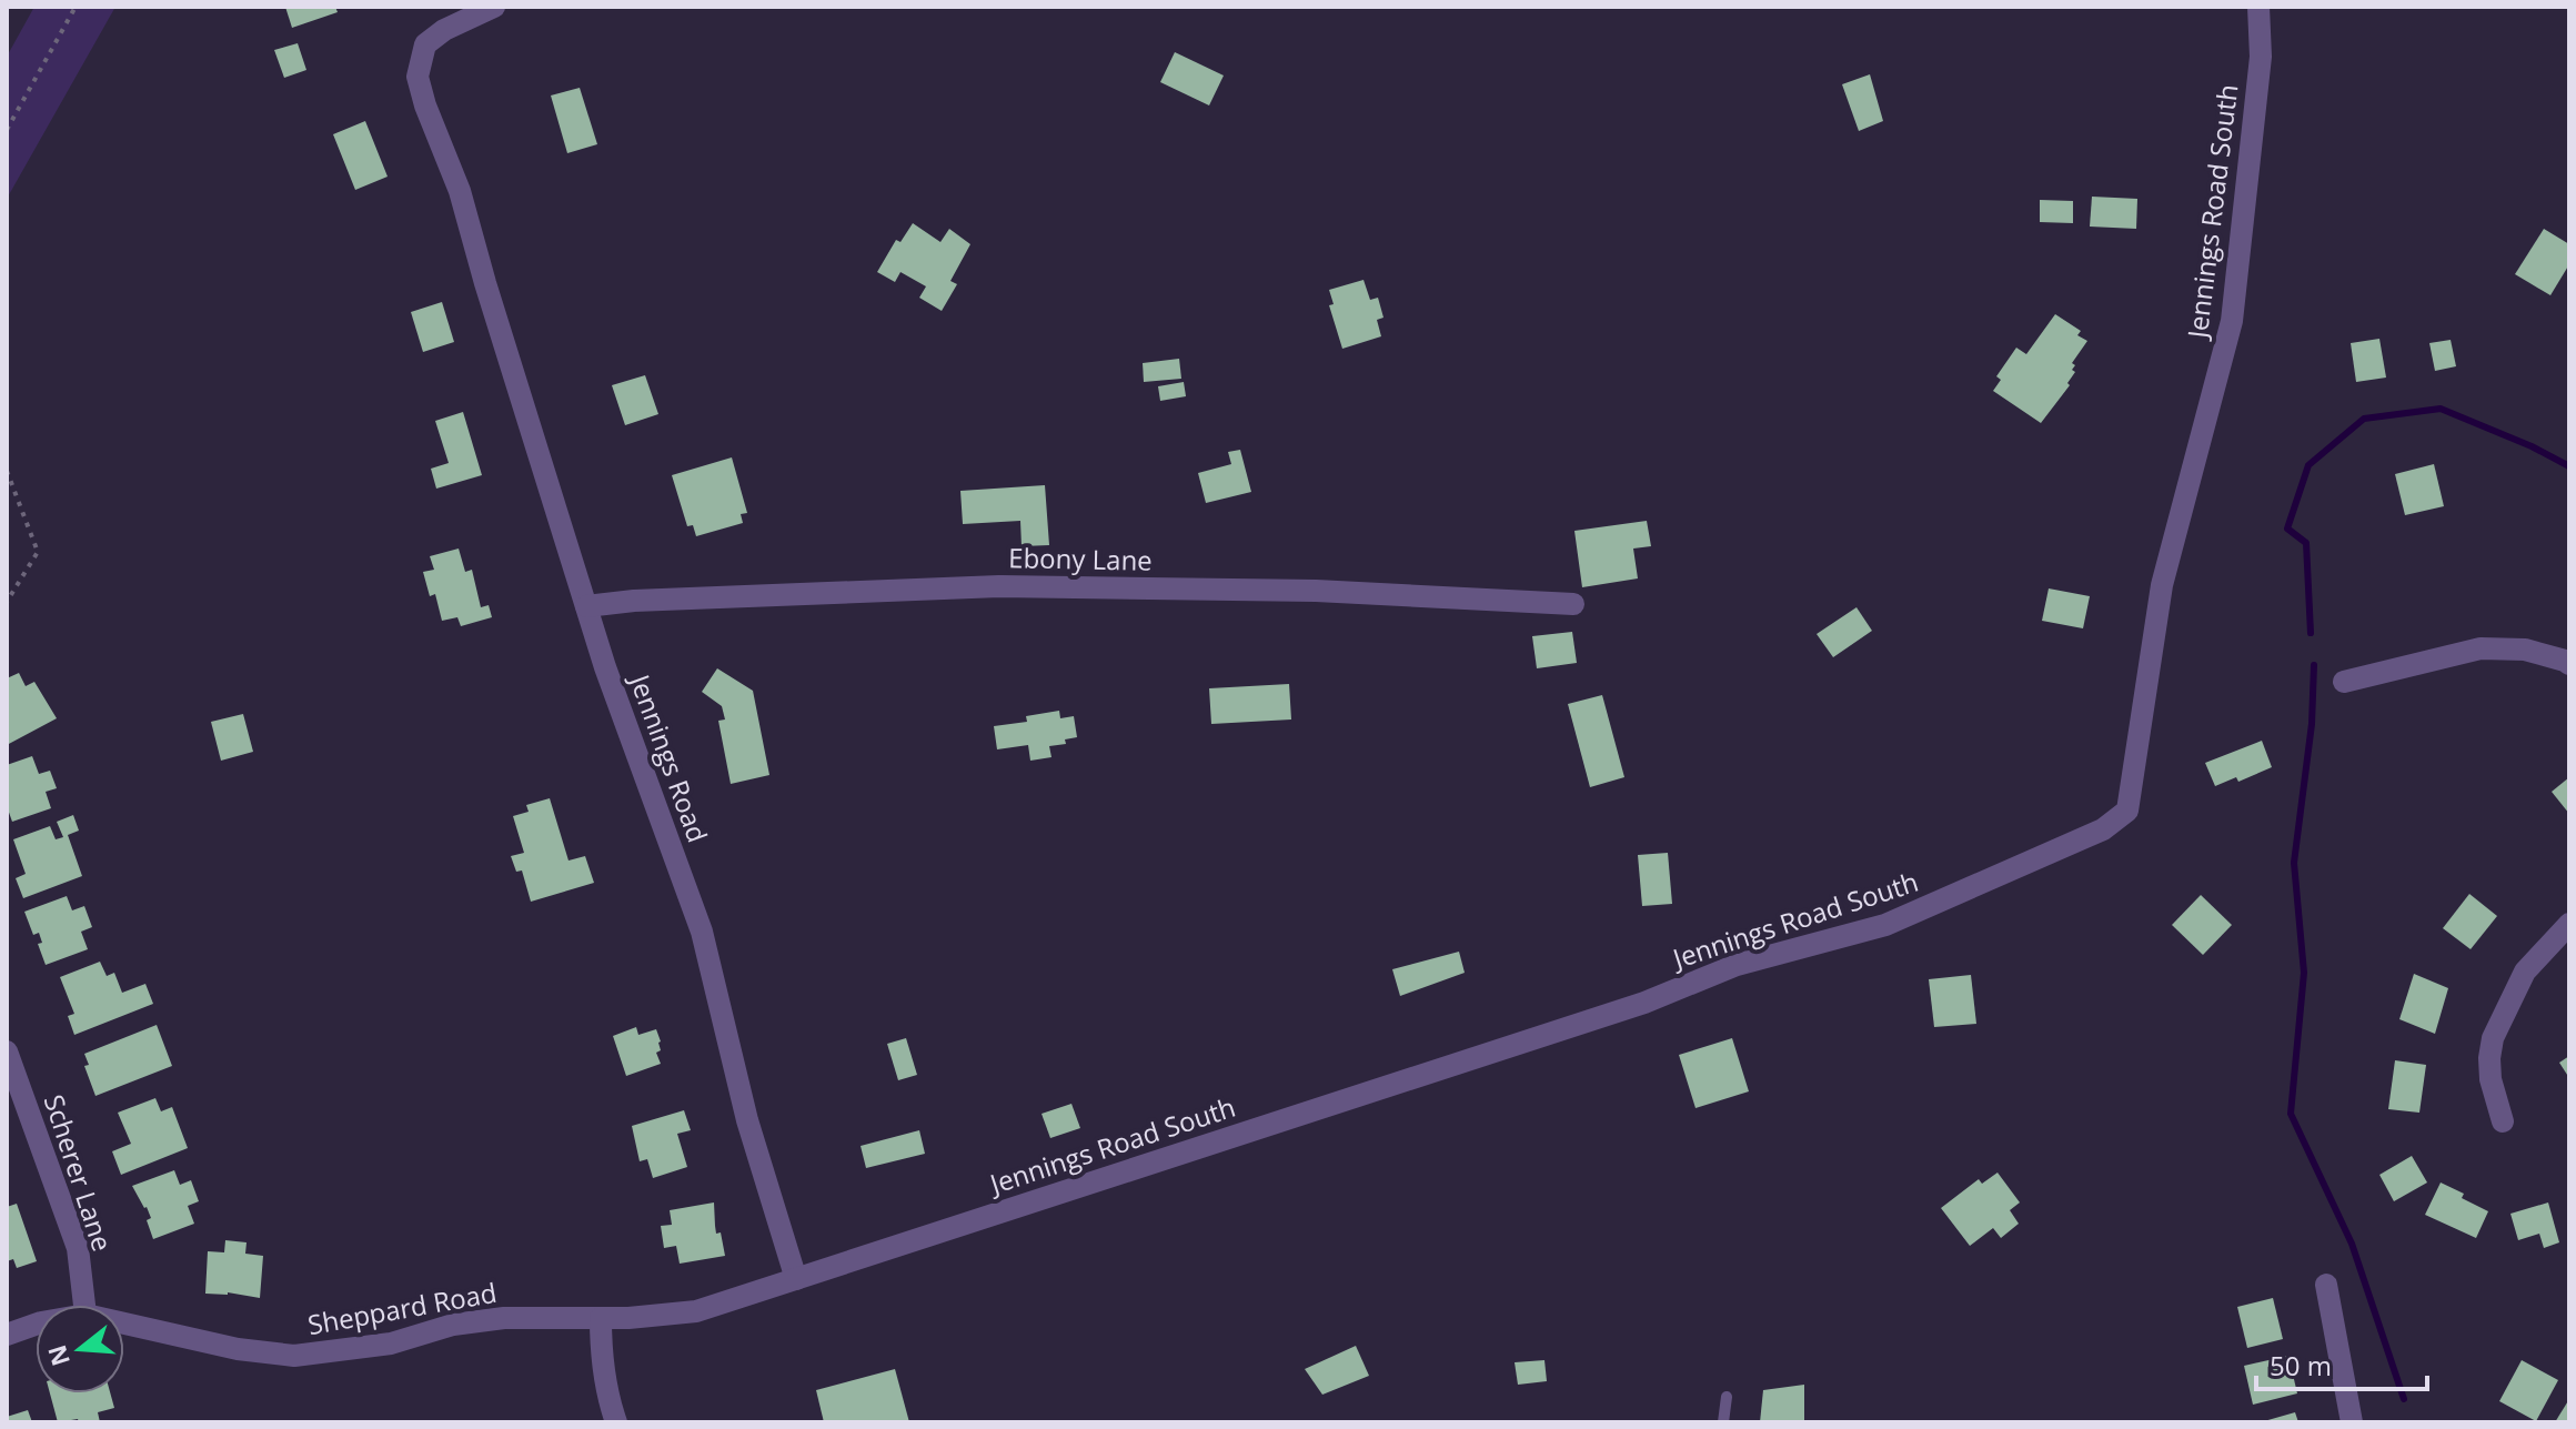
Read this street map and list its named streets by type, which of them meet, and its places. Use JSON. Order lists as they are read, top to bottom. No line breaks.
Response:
{"streets":{"street":["Jennings Road South","Ebony Lane","Jennings Road","Scherer Lane","Sheppard Road"]},"crossings":[["Jennings Road South","Jennings Road"],["Ebony Lane","Jennings Road"]],"scale_bar":"50 m","north":"left"}
